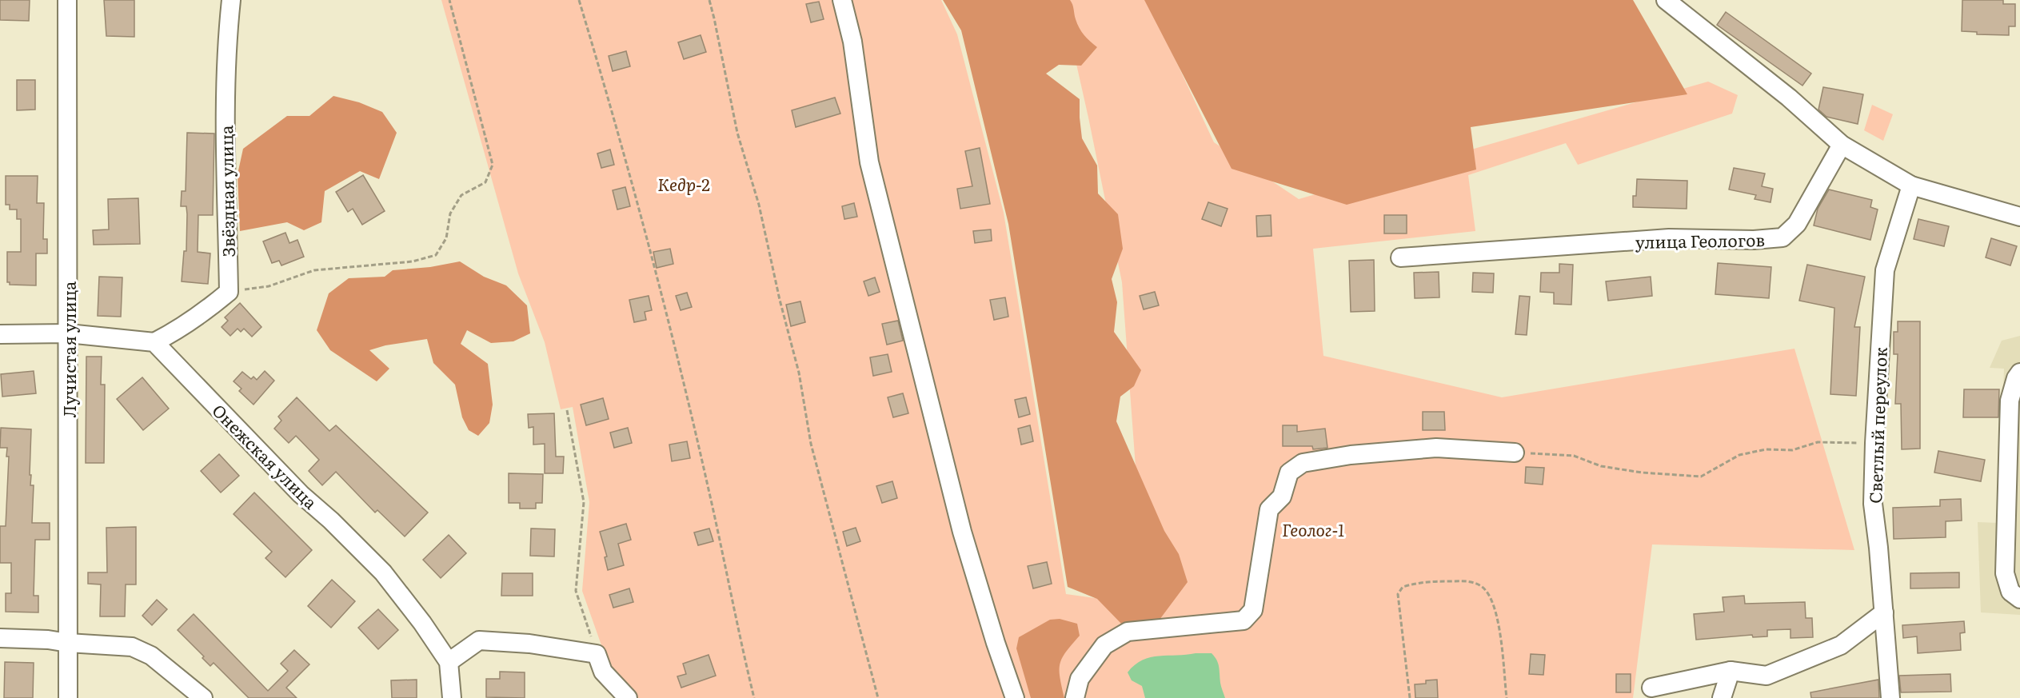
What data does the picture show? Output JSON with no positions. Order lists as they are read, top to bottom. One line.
{"streets":{"street":["Звёздная улица","улица Геологов","Лучистая улица","Светлый переулок","Онежская улица"]},"parks":["Кедр-2","Геолог-1"]}
